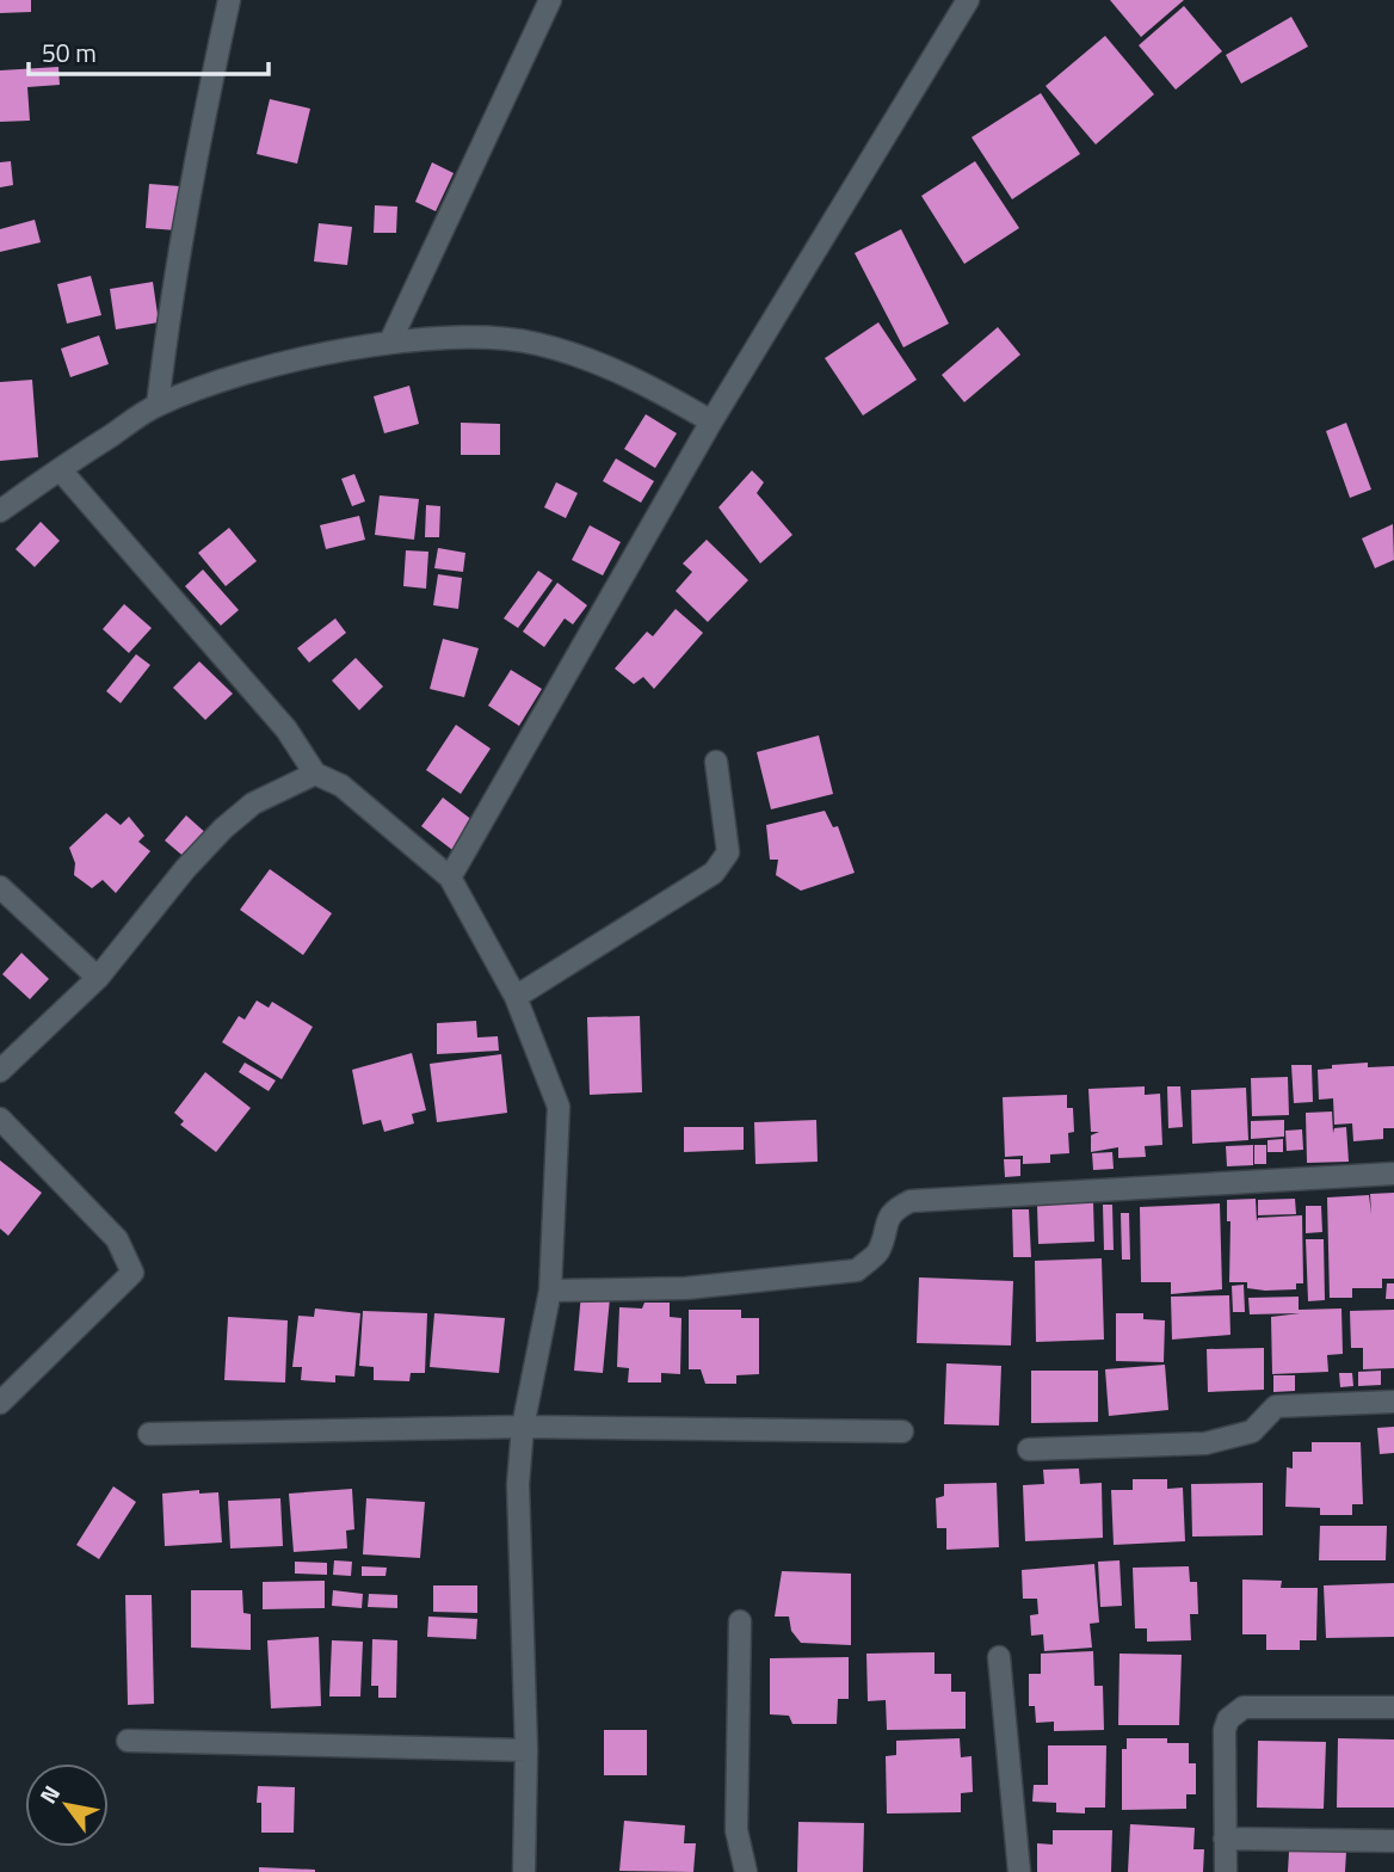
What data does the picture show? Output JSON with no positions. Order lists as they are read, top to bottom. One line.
{"scale_bar":"50 m","north":"top left"}
